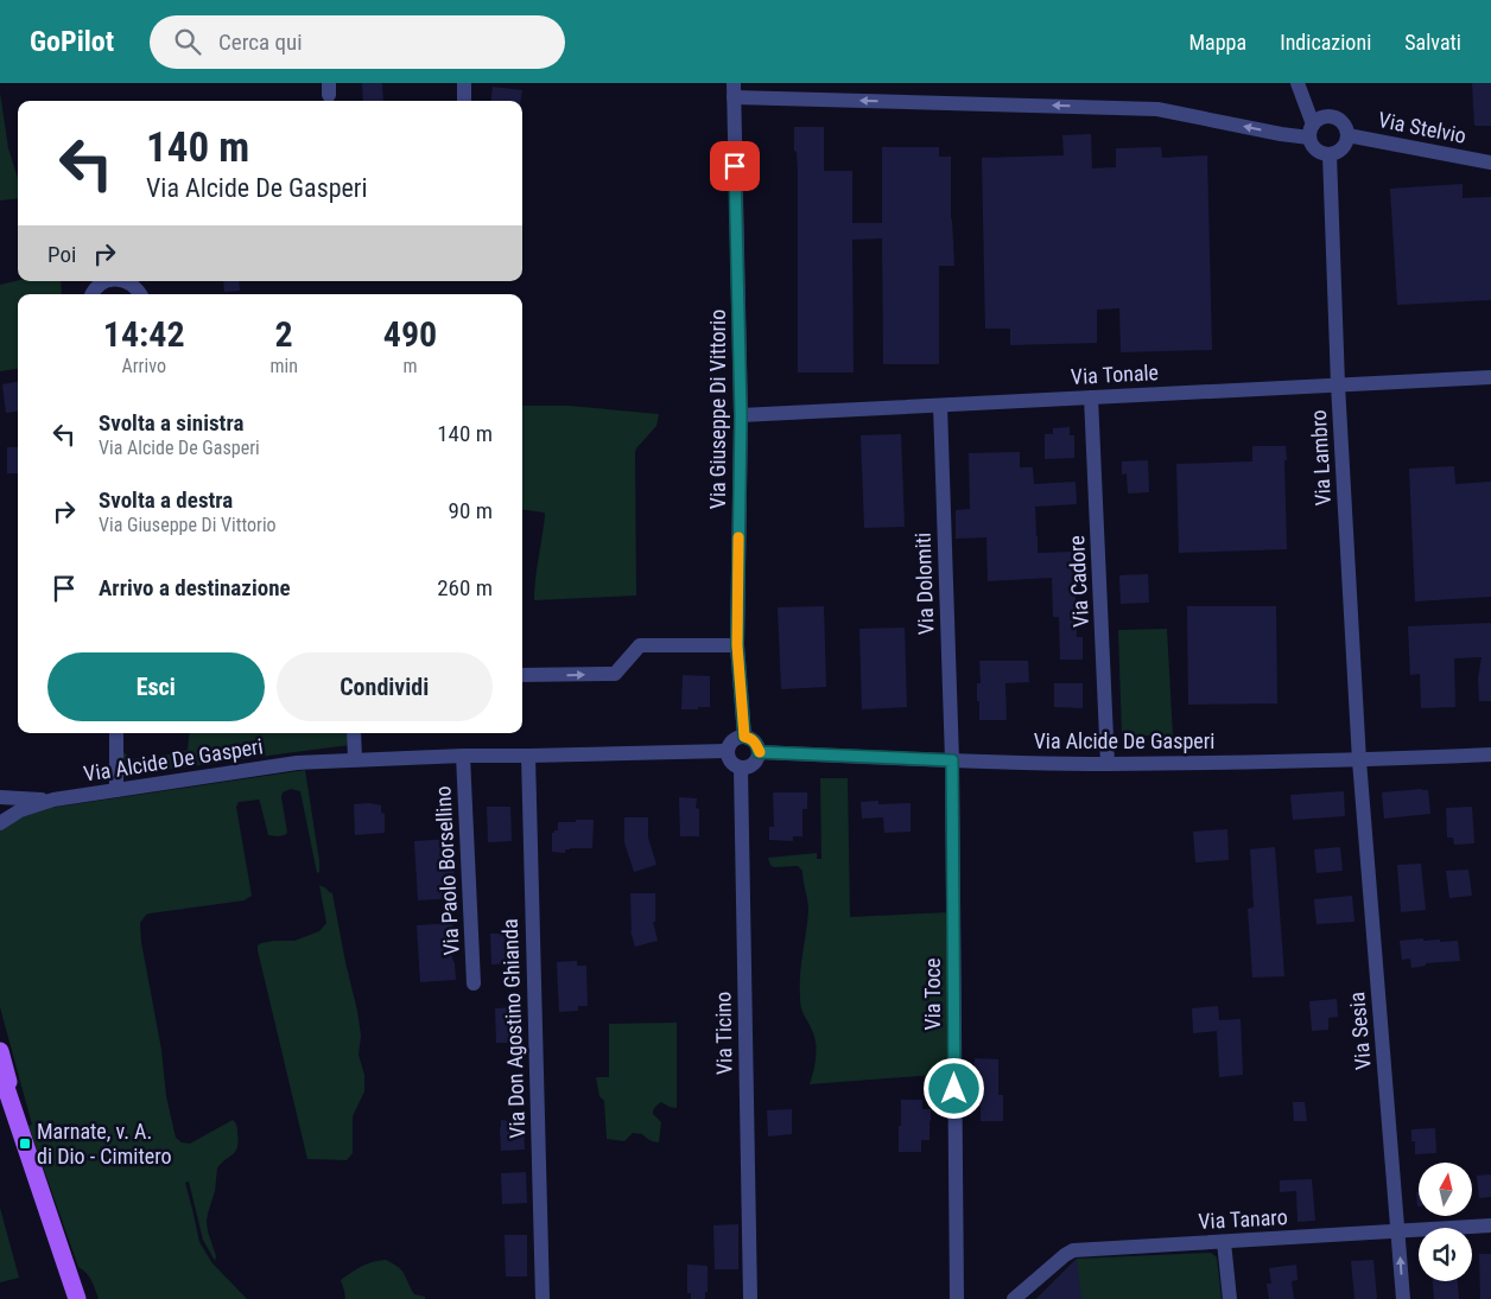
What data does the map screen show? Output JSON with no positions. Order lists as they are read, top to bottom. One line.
{"streets":{"street":["Via Stelvio","Via Tonale","Via Giuseppe Di Vittorio","Via Lambro","Via Cadore","Via Dolomiti","Via Alcide De Gasperi","Via Paolo Borsellino","Via Toce","Via Don Agostino Ghianda","Via Sesia","Via Ticino","Via Tanaro"]},"crossings":[["Via Stelvio","Via Lambro"],["Via Tonale","Via Giuseppe Di Vittorio"],["Via Tonale","Via Lambro"],["Via Tonale","Via Cadore"],["Via Tonale","Via Dolomiti"],["Via Giuseppe Di Vittorio","Via Alcide De Gasperi"],["Via Giuseppe Di Vittorio","Via Ticino"],["Via Lambro","Via Alcide De Gasperi"],["Via Lambro","Via Sesia"],["Via Cadore","Via Alcide De Gasperi"],["Via Dolomiti","Via Alcide De Gasperi"],["Via Dolomiti","Via Toce"],["Via Alcide De Gasperi","Via Paolo Borsellino"],["Via Alcide De Gasperi","Via Toce"],["Via Alcide De Gasperi","Via Don Agostino Ghianda"],["Via Alcide De Gasperi","Via Sesia"],["Via Alcide De Gasperi","Via Ticino"],["Via Sesia","Via Tanaro"]],"places":{"transit":["Marnate, v. A. di Dio - Cimitero"]},"north":"top","page":{"header":"GoPilot","search":"Cerca qui","nav":["Mappa","Indicazioni","Salvati"],"turn":["140 m","Via Alcide De Gasperi"],"then":"Poi","eta":["14:42","Arrivo","2","min","490","m"],"list":[{"name":"Svolta a sinistra","note":"Via Alcide De Gasperi","value":"140 m"},{"name":"Svolta a destra","note":"Via Giuseppe Di Vittorio","value":"90 m"},{"name":"Arrivo a destinazione","value":"260 m"}],"buttons":["Esci","Condividi"]}}
